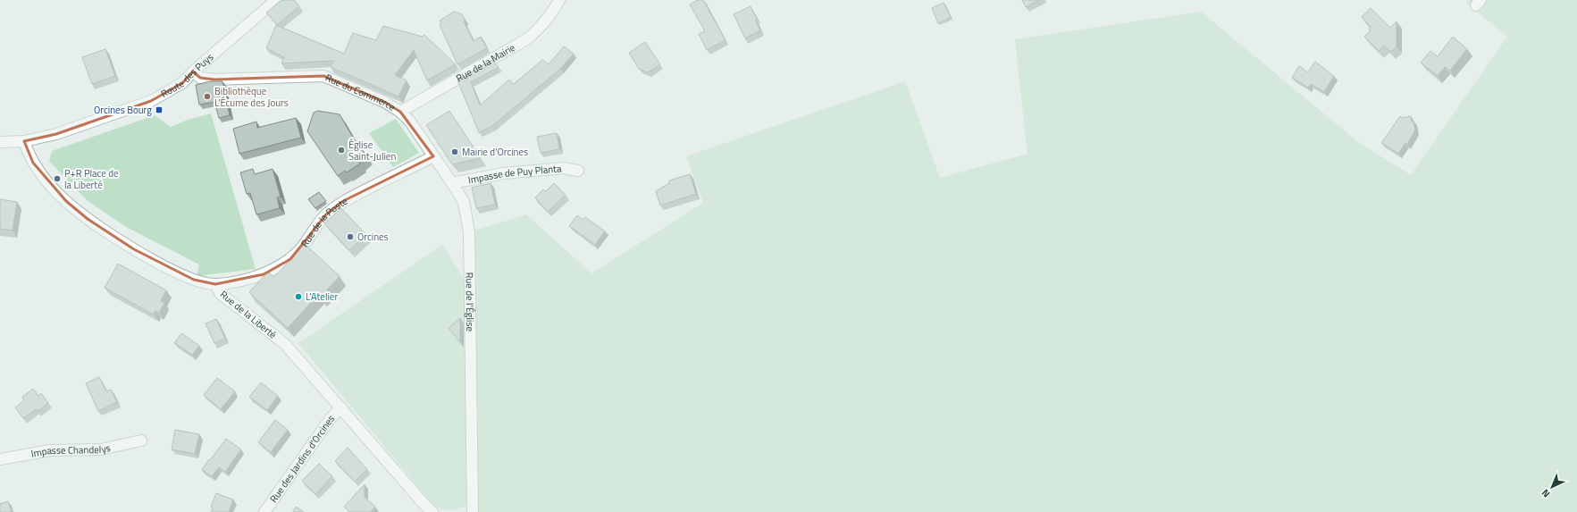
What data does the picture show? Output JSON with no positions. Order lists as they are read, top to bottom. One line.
{"streets":{"street":["Rue de la Mairie","Route des Puys","Rue du Commerce","Impasse de Puy Planta","Rue de la Poste","Rue de l'Église","Rue de la Liberté","Impasse Chandelys","Rue des Jardins d'Orcines"]},"crossings":[["Rue de la Mairie","Rue du Commerce"],["Rue de la Mairie","Rue de l'Église"],["Route des Puys","Rue du Commerce"],["Route des Puys","Rue de la Liberté"],["Rue du Commerce","Rue de l'Église"],["Impasse de Puy Planta","Rue de l'Église"],["Rue de la Poste","Rue de l'Église"],["Rue de la Poste","Rue de la Liberté"],["Rue de la Liberté","Rue des Jardins d'Orcines"]],"places":{"other":["Bibliothèque L'Écume des Jours","Église Saint-Julien","Mairie d'Orcines","P+R Place de la Liberté","Orcines","L'Atelier"],"transit":["Orcines Bourg"]},"north":"bottom left"}
